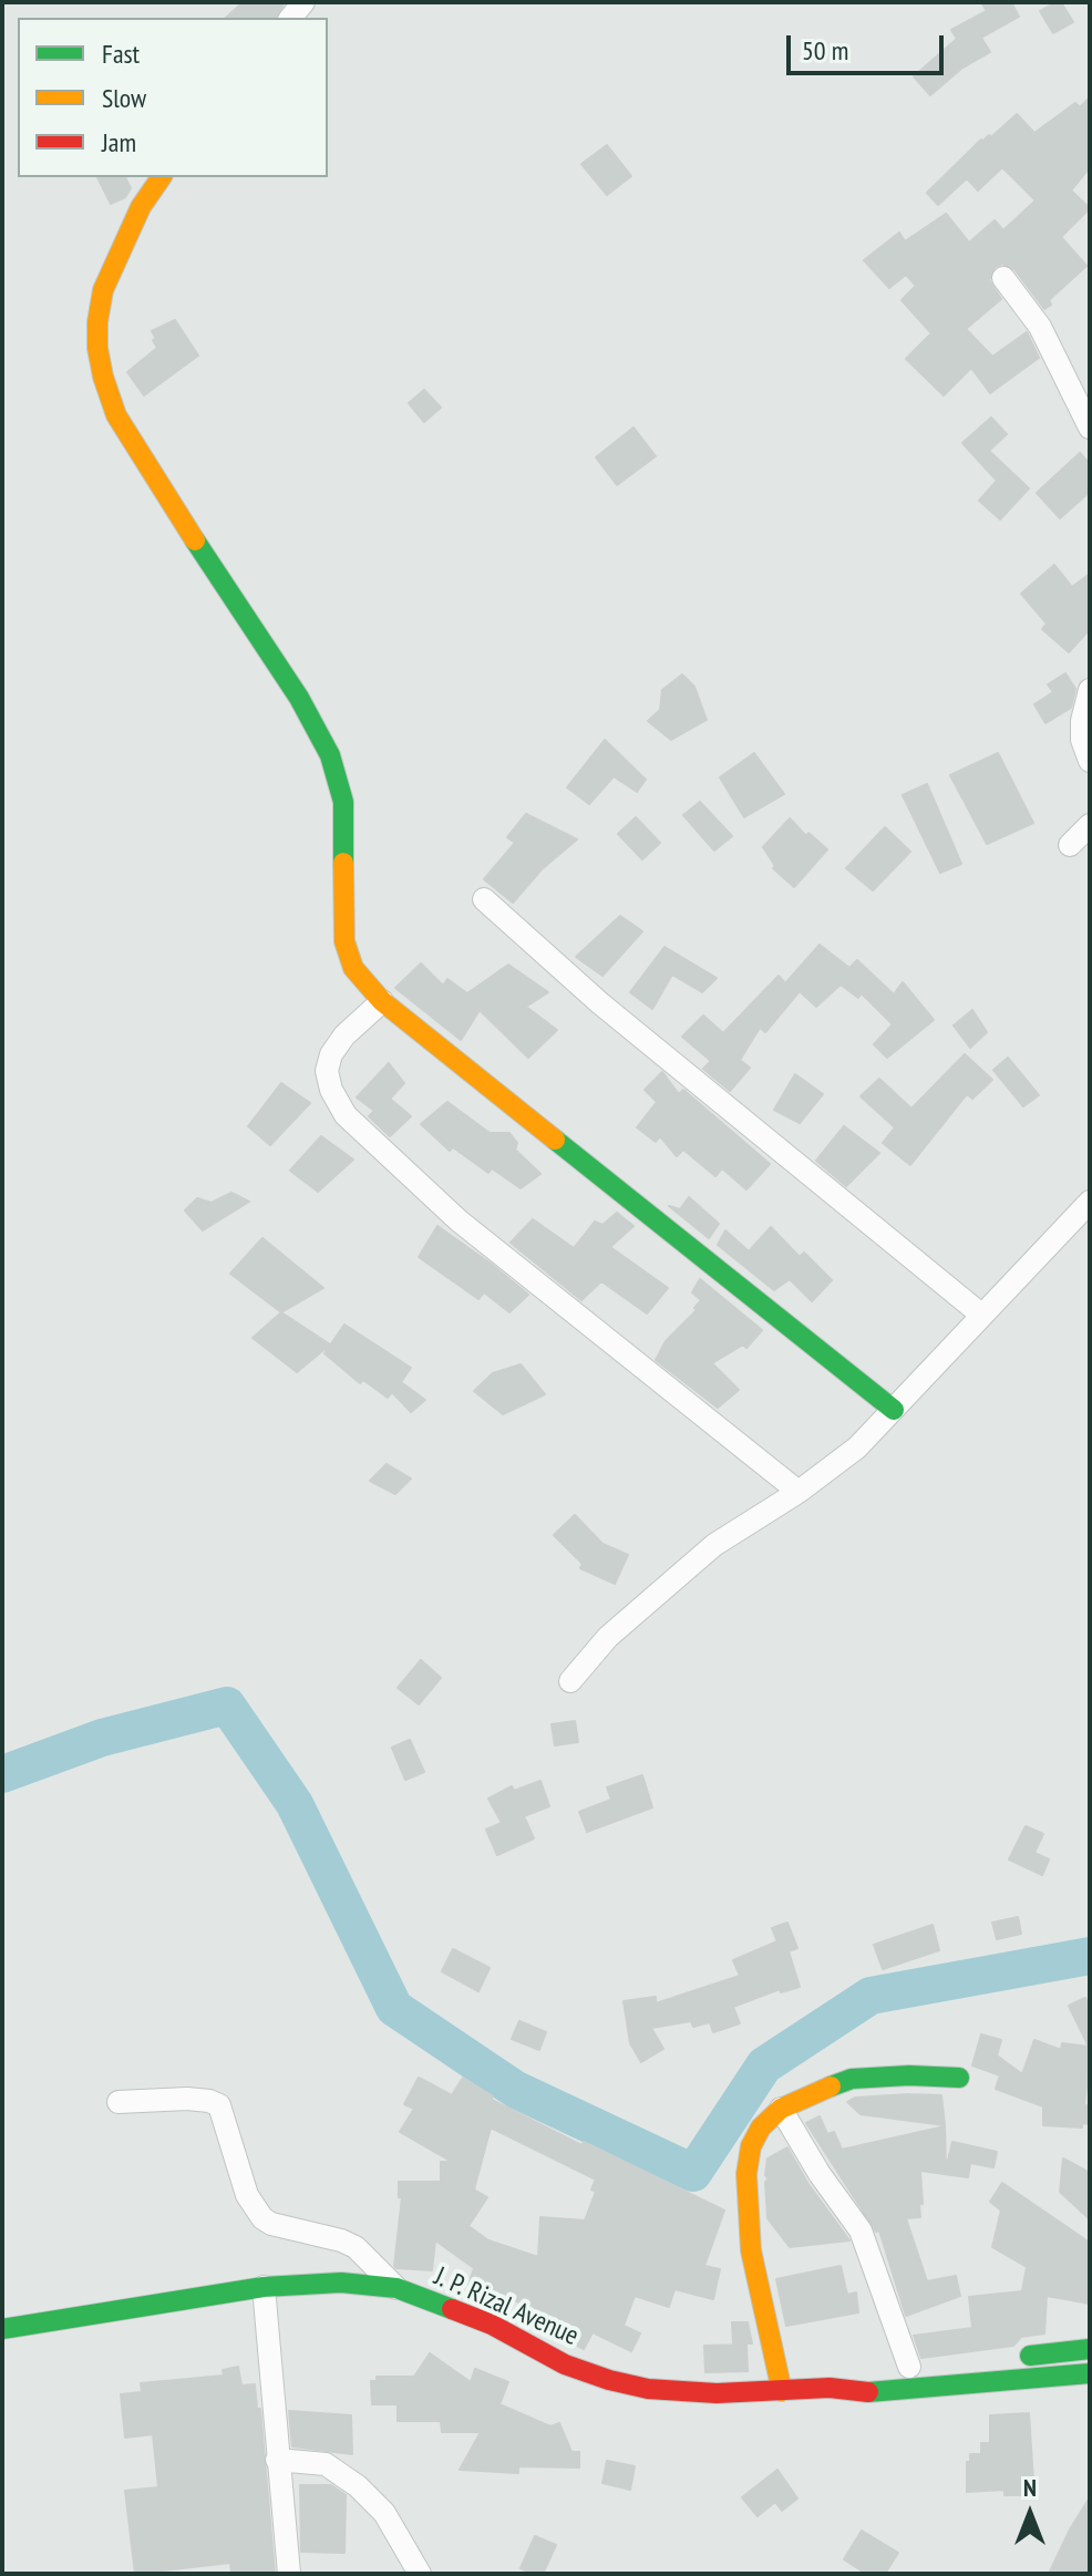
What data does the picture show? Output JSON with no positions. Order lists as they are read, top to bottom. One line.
{"streets":{"street":["J. P. Rizal Avenue"]},"legend":["Fast","Slow","Jam"],"scale_bar":"50 m","north":"top"}
